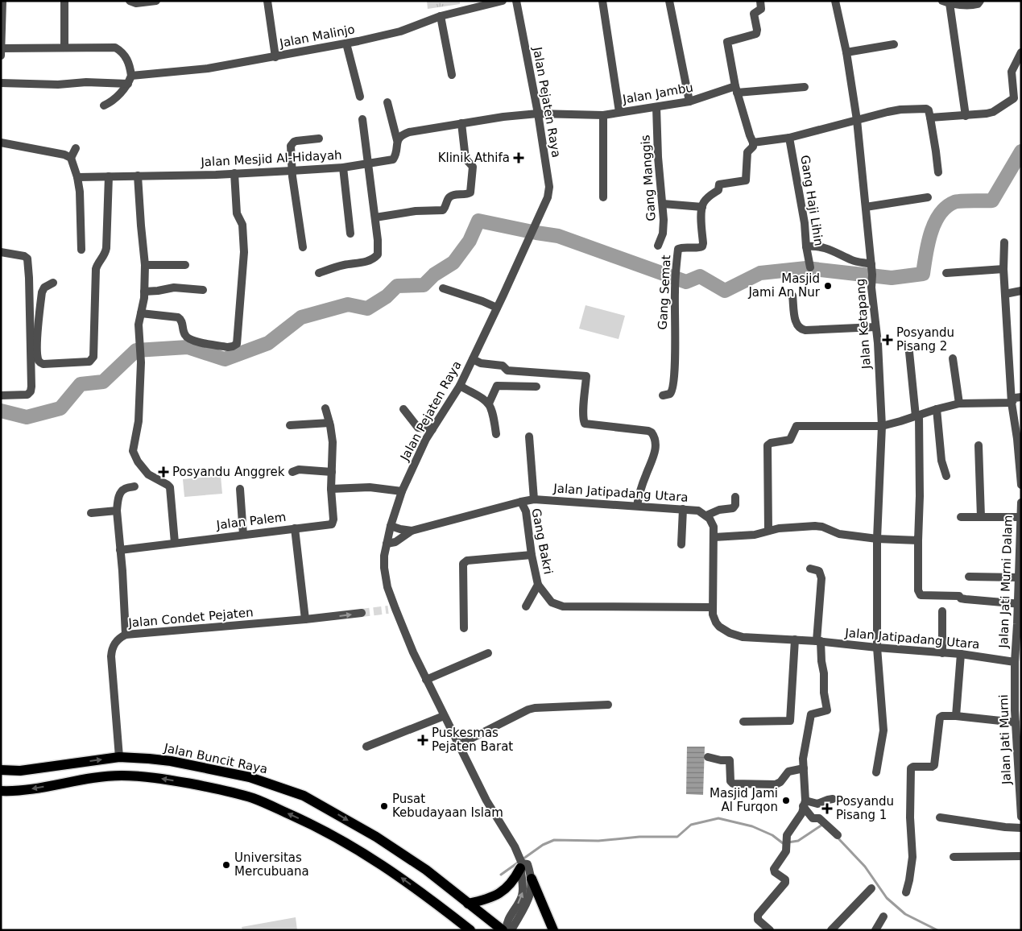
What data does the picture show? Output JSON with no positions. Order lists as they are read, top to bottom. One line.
{"streets":{"main road":["Jalan Buncit Raya"],"street":["Jalan Malinjo","Jalan Jambu","Jalan Pejaten Raya","Jalan Mesjid Al-Hidayah","Gang Manggis","Gang Haji Lihin","Gang Semat","Jalan Ketapang","Jalan Jatipadang Utara","Jalan Palem","Gang Bakri","Jalan Jati Murni Dalam","Jalan Condet Pejaten","Jalan Jati Murni"]},"crossings":[["Jalan Jambu","Jalan Pejaten Raya"],["Jalan Jambu","Gang Manggis"],["Jalan Pejaten Raya","Jalan Jatipadang Utara"],["Jalan Ketapang","Jalan Jatipadang Utara"],["Jalan Jatipadang Utara","Gang Bakri"],["Jalan Jatipadang Utara","Jalan Jati Murni Dalam"],["Jalan Jatipadang Utara","Jalan Jati Murni"],["Jalan Palem","Jalan Condet Pejaten"],["Jalan Jati Murni Dalam","Jalan Jati Murni"],["Jalan Condet Pejaten","Jalan Buncit Raya"]],"places":{"health":["Klinik Athifa","Posyandu Pisang 2","Posyandu Anggrek","Puskesmas Pejaten Barat","Posyandu Pisang 1"],"other":["Masjid Jami An Nur","Masjid Jami Al Furqon","Pusat Kebudayaan Islam","Universitas Mercubuana"]}}
